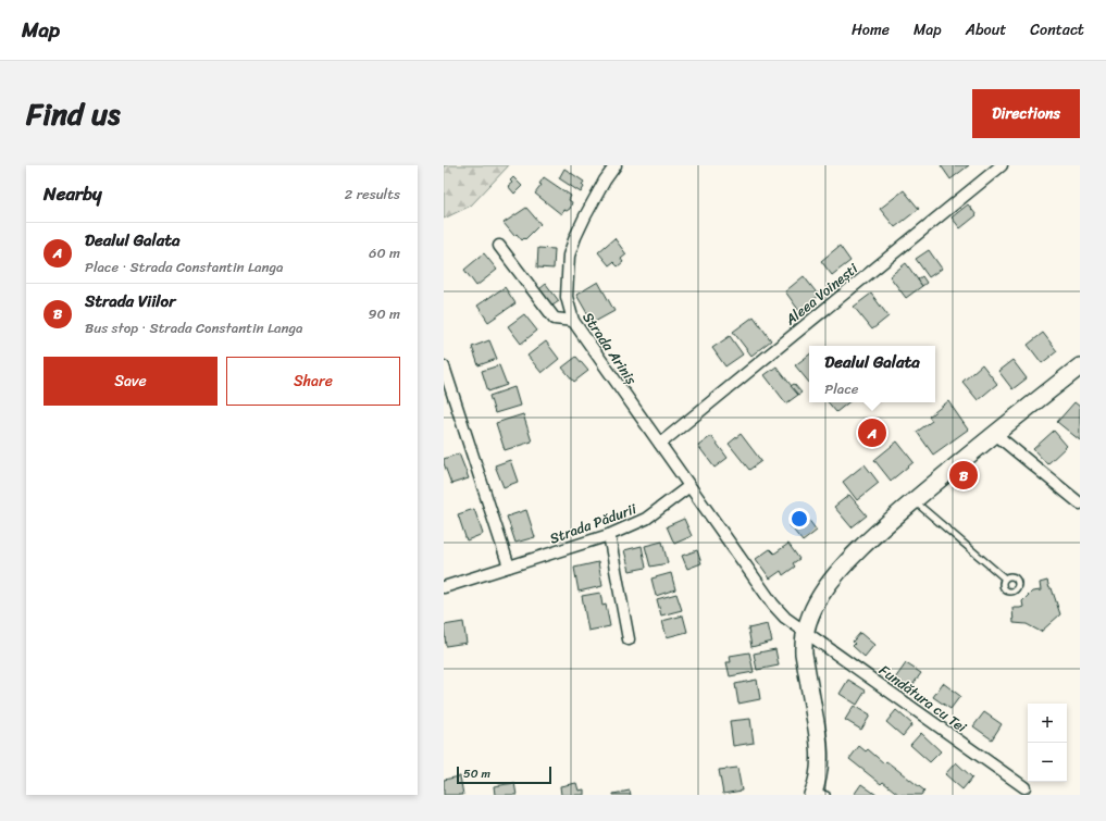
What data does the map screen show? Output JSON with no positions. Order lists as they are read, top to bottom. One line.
{"streets":{"street":["Aleea Voinești","Strada Ariniș","Strada Pădurii","Fundătura cu Tei"]},"crossings":[["Aleea Voinești","Strada Ariniș"],["Strada Ariniș","Strada Pădurii"]],"scale_bar":"50 m","page":{"header":"Map","nav":["Home","Map","About","Contact"],"title":"Find us","buttons":["Directions",["Save","Share"]],"heading":["Nearby","2 results"],"list":[{"mark":"A","name":"Dealul Galata","note":"Place · Strada Constantin Langa","value":"60 m"},{"mark":"B","name":"Strada Viilor","note":"Bus stop · Strada Constantin Langa","value":"90 m"}],"popup":["Dealul Galata","Place"],"pins":["A","B"],"map_buttons":["+","−"],"scale":"50 m"}}
